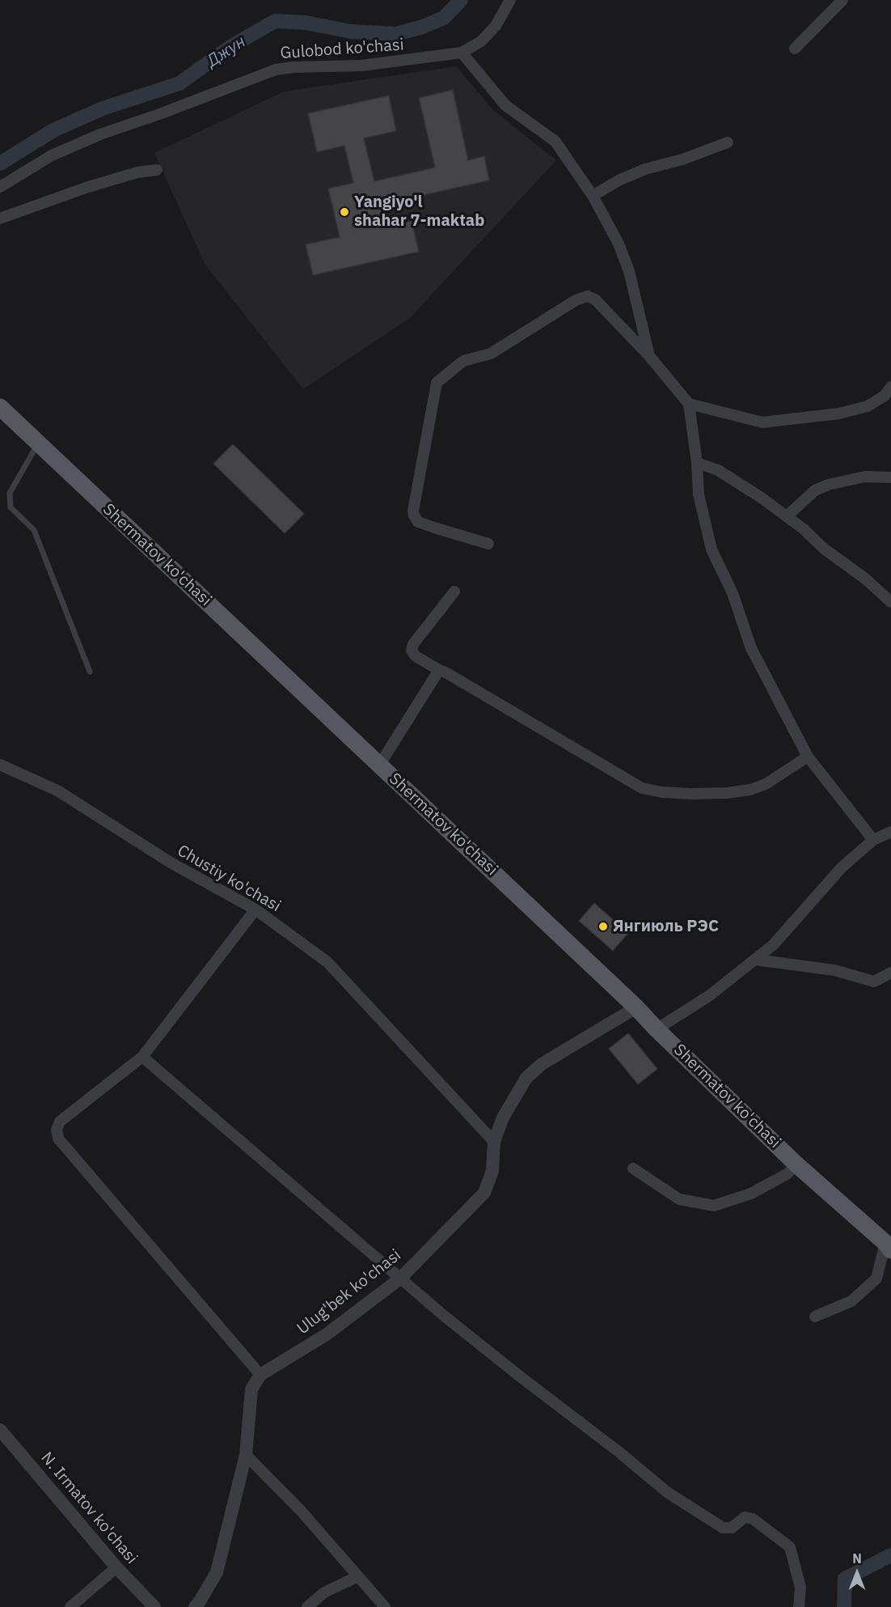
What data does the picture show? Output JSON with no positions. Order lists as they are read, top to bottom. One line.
{"streets":{"main road":["Shermatov ko'chasi"],"street":["Gulobod ko'chasi","Chustiy ko'chasi","Ulug'bek ko'chasi","N. Irmatov ko'chasi"]},"crossings":[["Shermatov ko'chasi","Ulug'bek ko'chasi"],["Chustiy ko'chasi","Ulug'bek ko'chasi"]],"water":["Джун"],"places":["Yangiyo'l shahar 7-maktab","Янгиюль РЭС"],"north":"top"}
